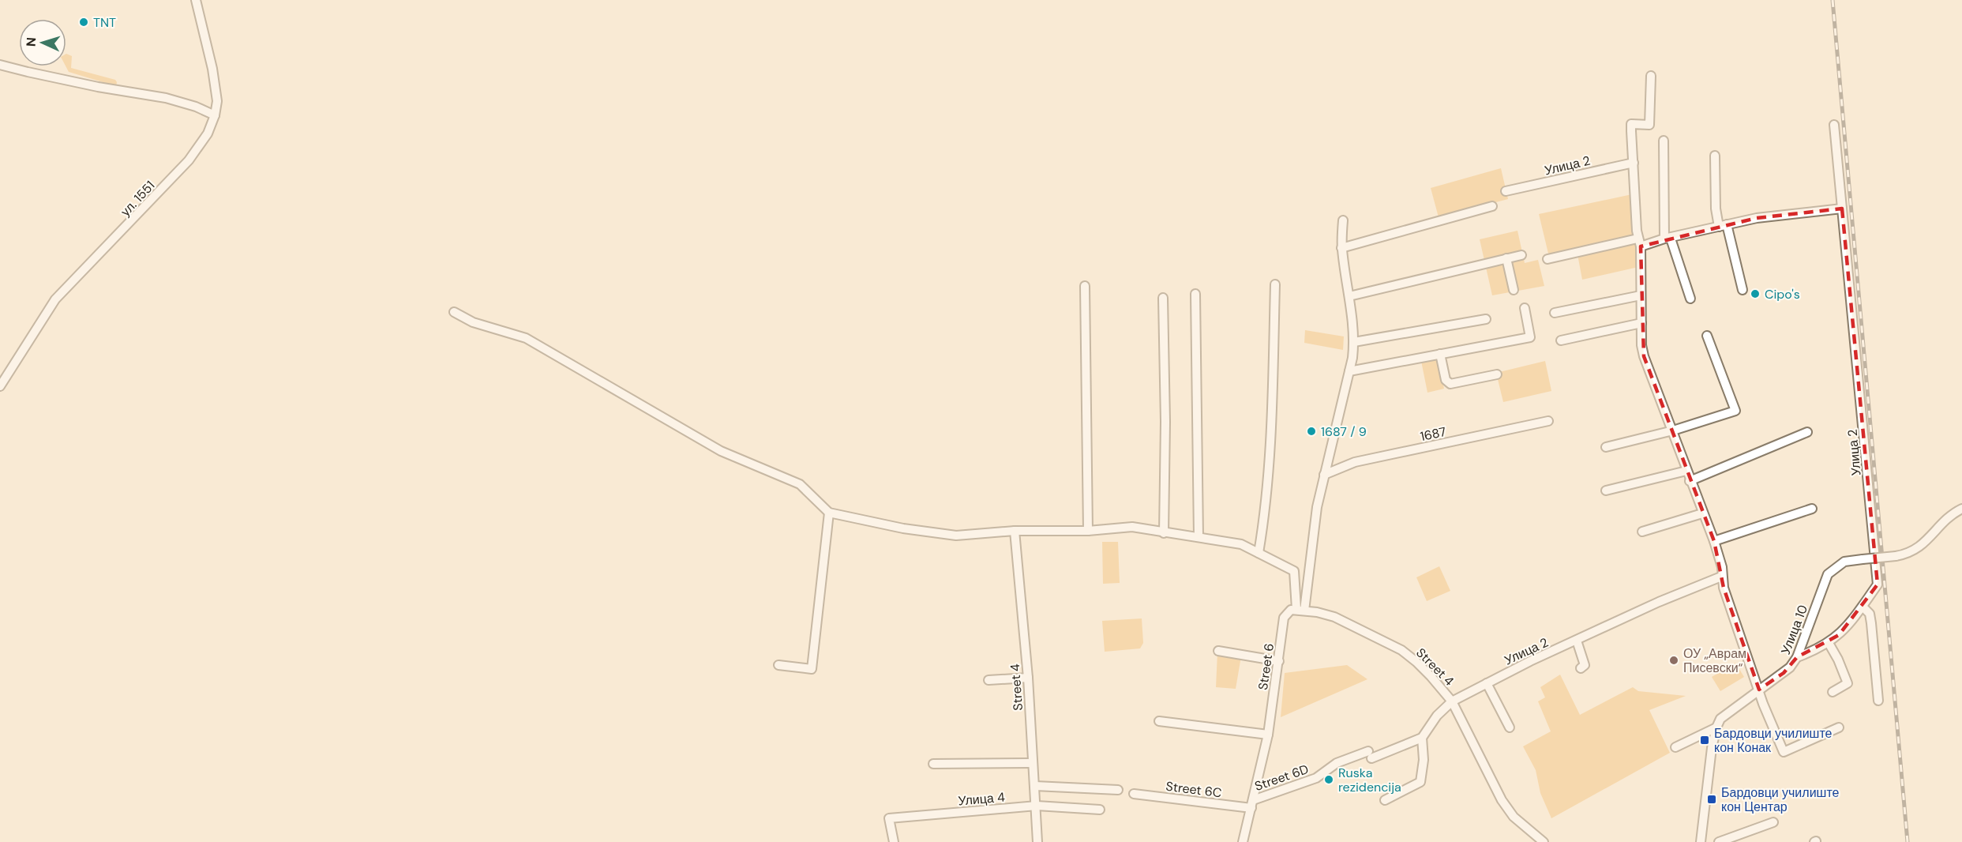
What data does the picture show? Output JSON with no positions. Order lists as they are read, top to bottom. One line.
{"streets":{"street":["Улица 2","ул. 1551","1687","Улица 10","Street 6","Street 4","Street 6D","Street 6C","Улица 4"]},"crossings":[["Улица 2","Улица 10"],["Улица 2","Street 4"],["Street 6","Street 4"],["Street 6","Street 6D"],["Street 6","Street 6C"],["Street 4","Street 6D"],["Street 4","Улица 4"],["Street 6D","Street 6C"]],"places":{"other":["TNT","Cipo's","1687 / 9","ОУ „Аврам Писевски“","Ruska rezidencija"],"transit":["Бардовци училиште кон Конак","Бардовци училиште кон Центар"]},"north":"left"}
